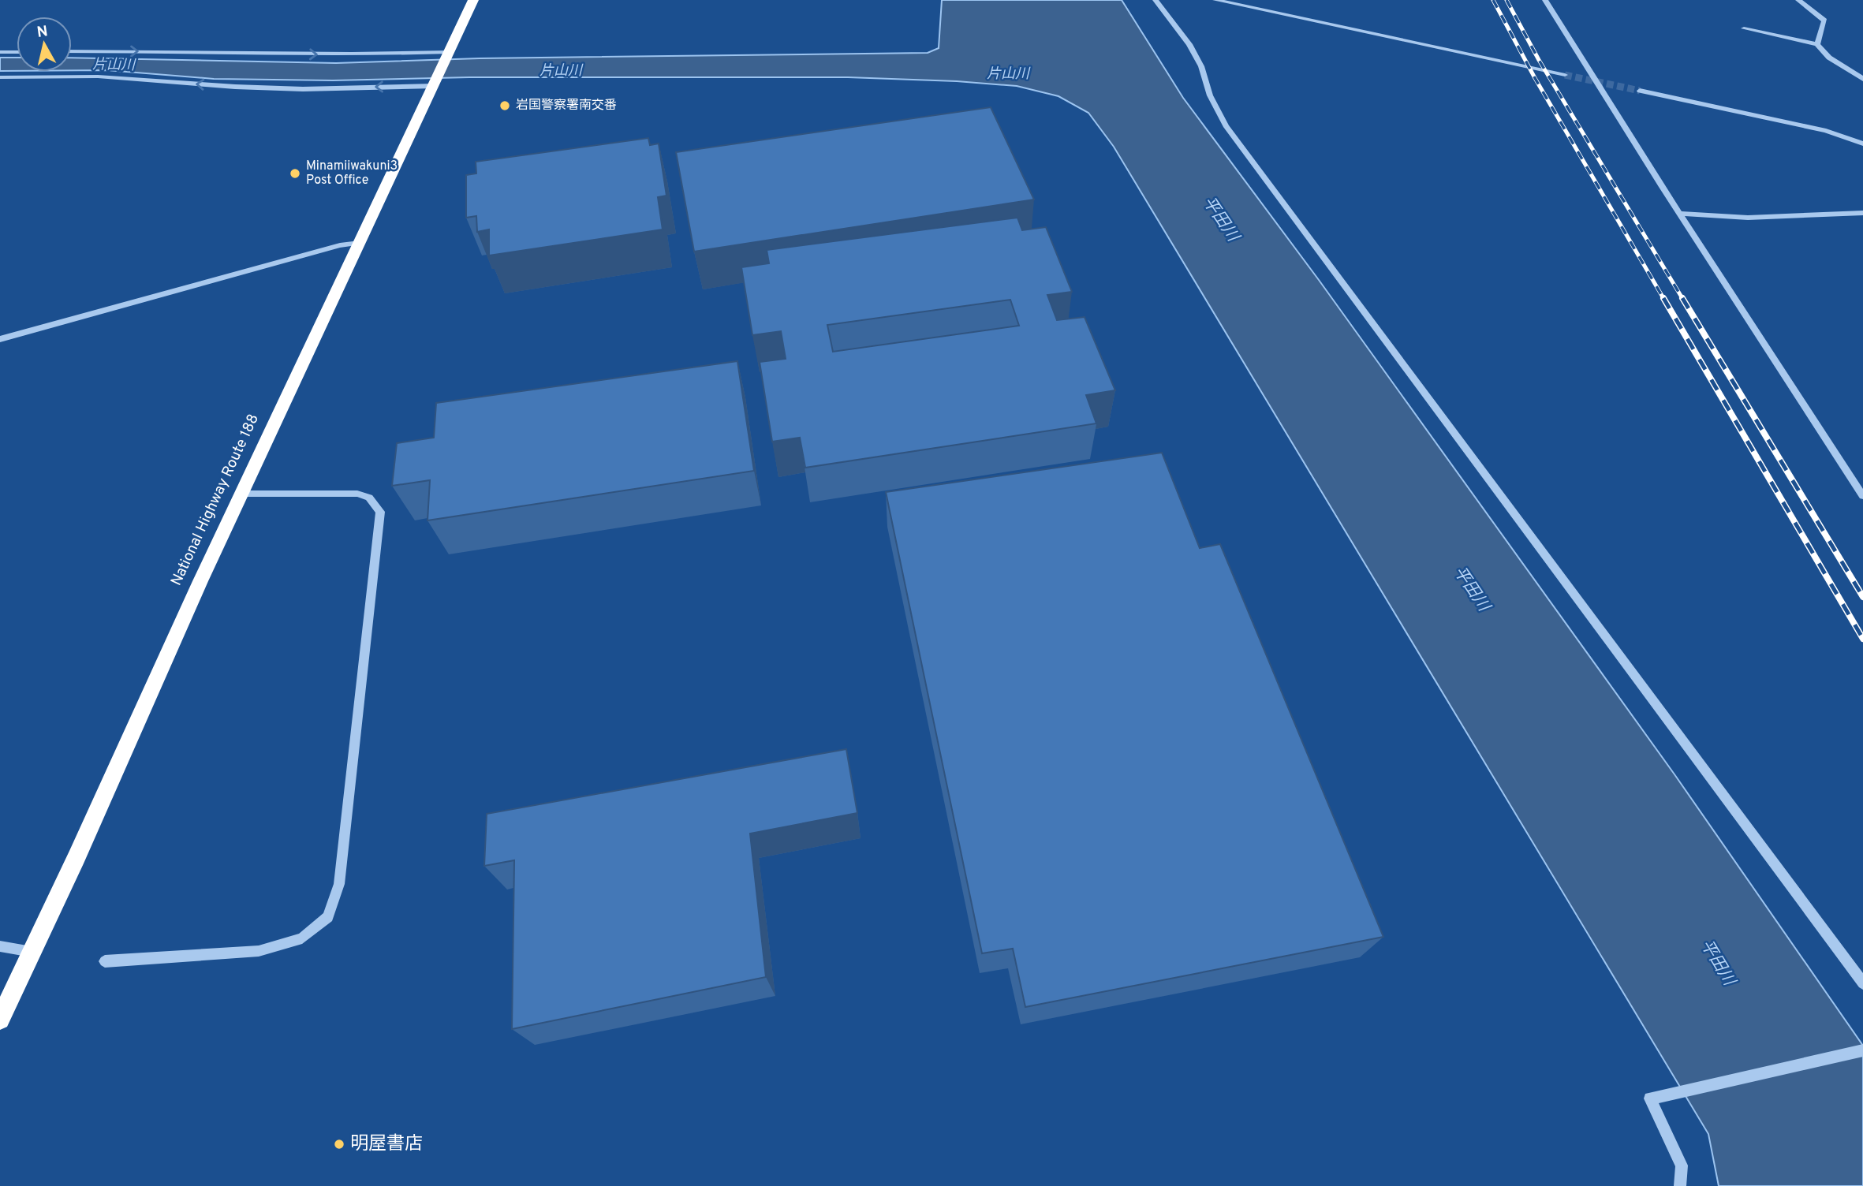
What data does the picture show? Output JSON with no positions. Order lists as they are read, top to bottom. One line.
{"streets":{"highway":["National Highway Route 188"]},"water":["片山川","平田川"],"places":["岩国警察署南交番","Minamiiwakuni3 Post Office","明屋書店"],"north":"top"}
